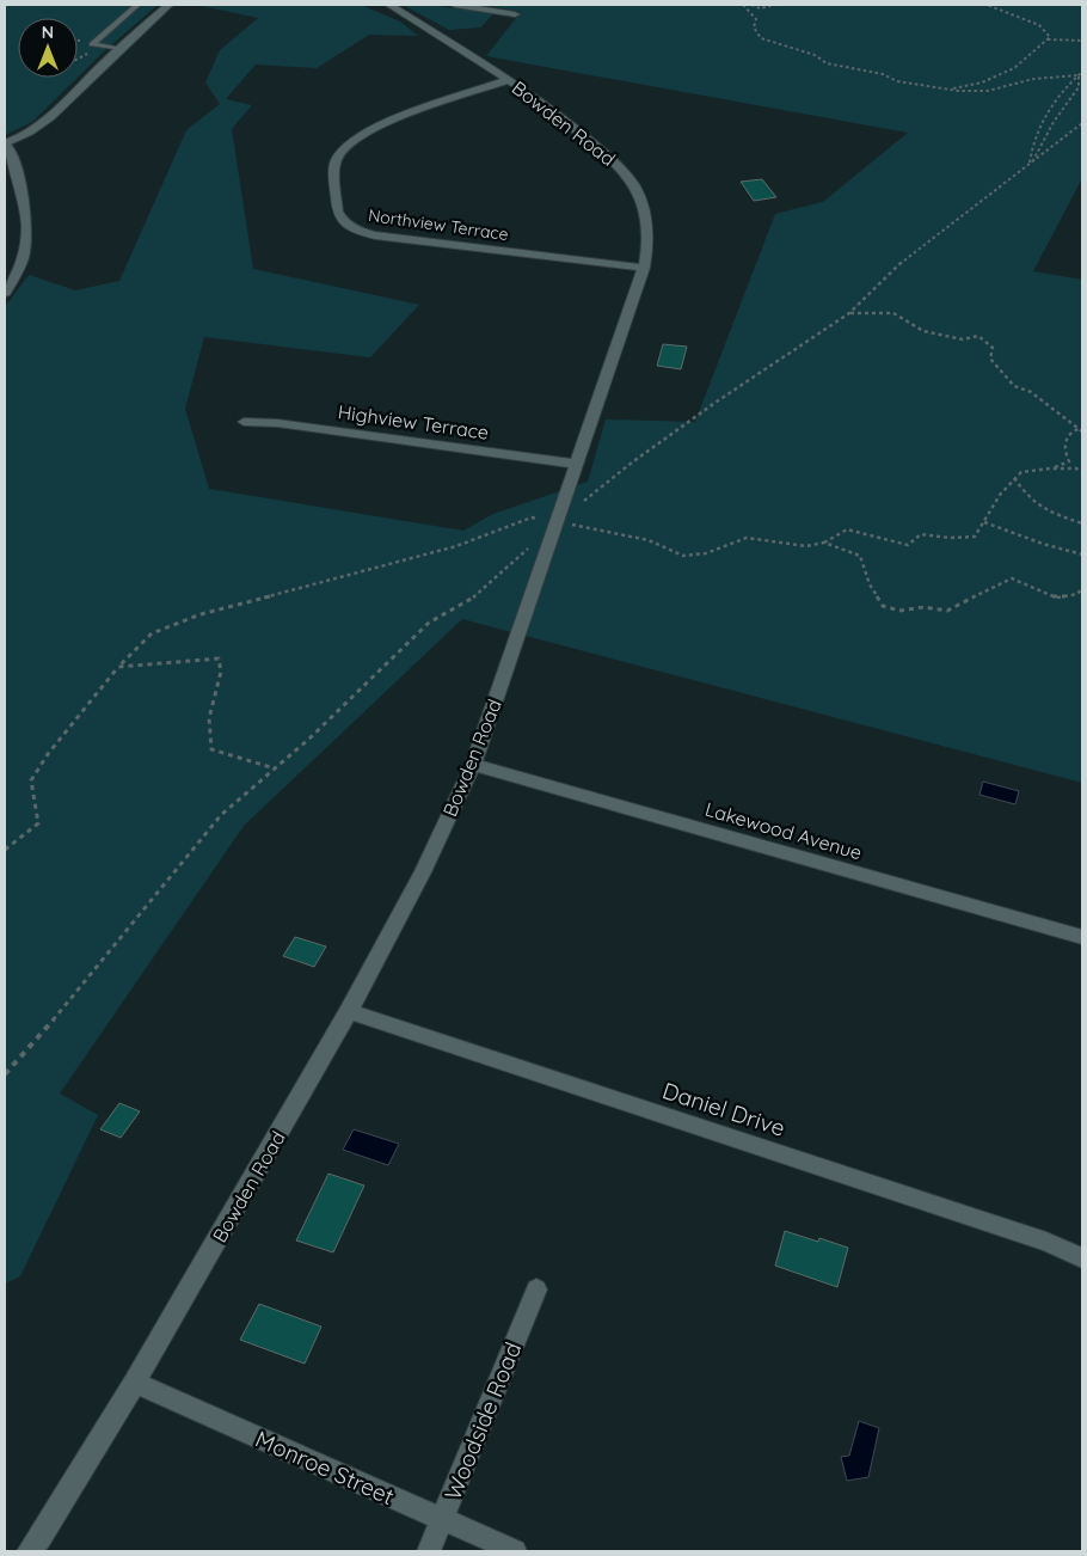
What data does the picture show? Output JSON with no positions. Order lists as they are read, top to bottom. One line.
{"streets":{"street":["Bowden Road","Northview Terrace","Highview Terrace","Lakewood Avenue","Daniel Drive","Woodside Road","Monroe Street"]},"crossings":[["Bowden Road","Northview Terrace"],["Bowden Road","Highview Terrace"],["Bowden Road","Lakewood Avenue"],["Bowden Road","Daniel Drive"],["Bowden Road","Monroe Street"],["Woodside Road","Monroe Street"]],"north":"top"}
